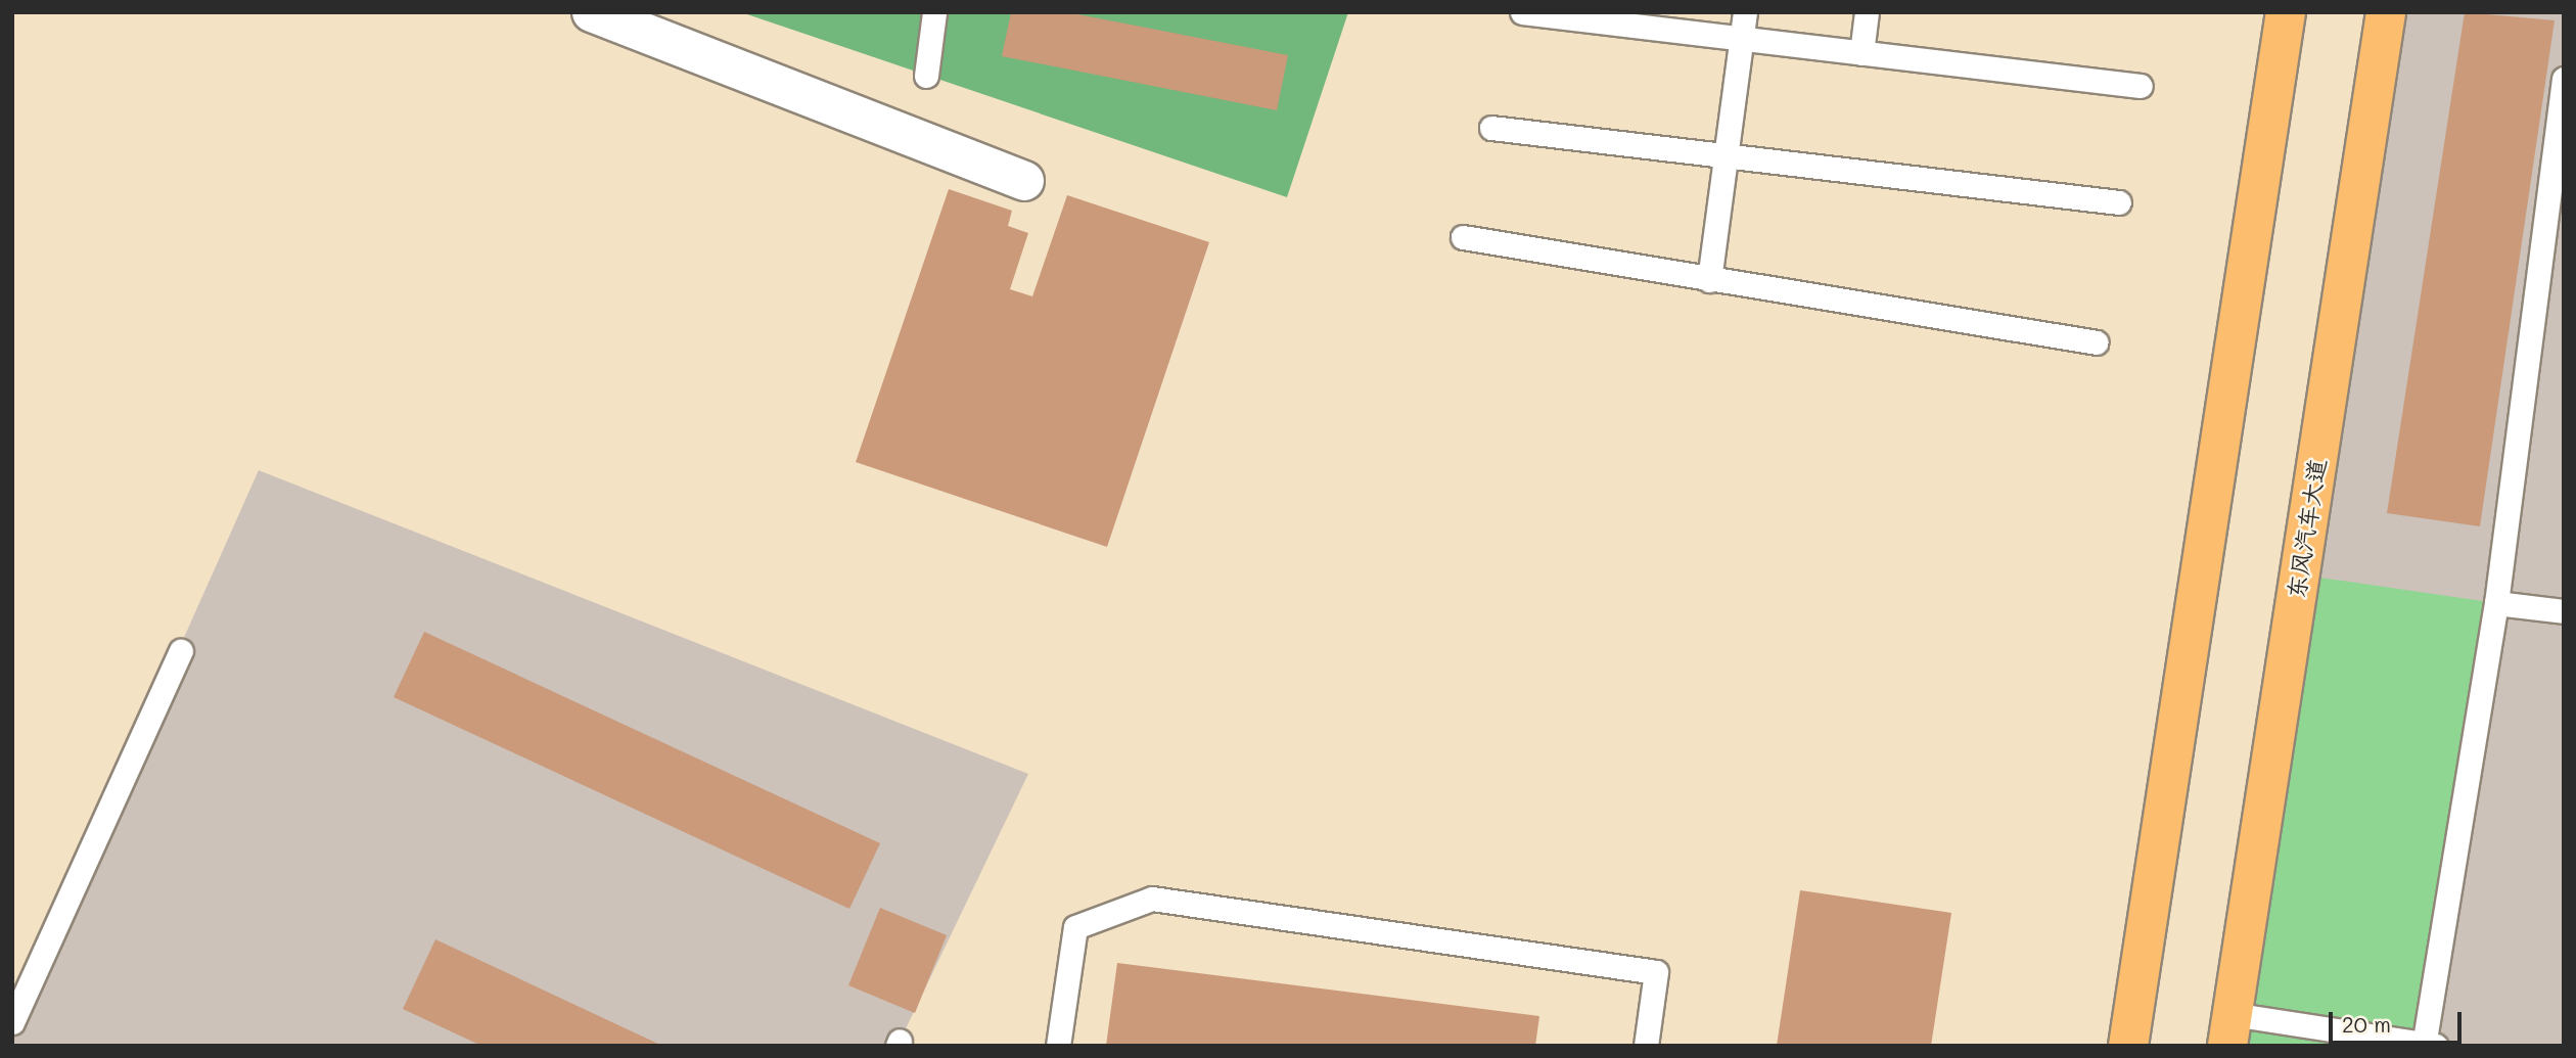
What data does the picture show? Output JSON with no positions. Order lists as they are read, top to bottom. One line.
{"streets":{"main road":["东风汽车大道"]},"scale_bar":"20 m"}
